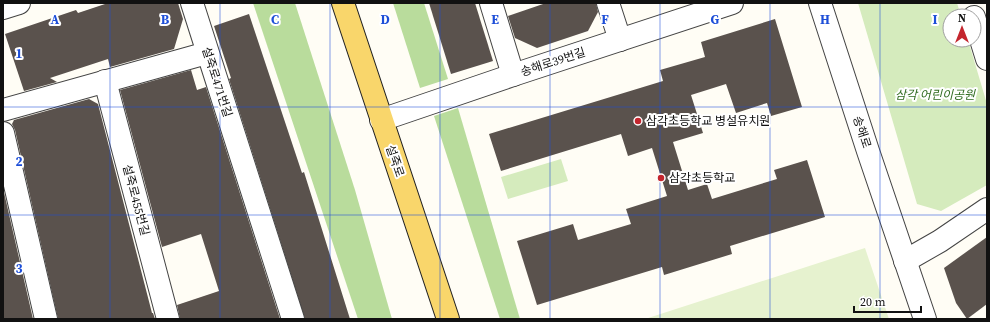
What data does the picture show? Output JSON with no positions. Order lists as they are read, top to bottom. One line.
{"streets":{"main road":["설죽로"],"street":["송해로39번길","설죽로471번길","송해로","설죽로455번길"]},"parks":["삼각 어린이공원"],"places":["삼각초등학교 병설유치원","삼각초등학교"],"scale_bar":"20 m","north":"top","grid":{"columns":["A","B","C","D","E","F","G","H","I"],"rows":["1","2","3"]}}
